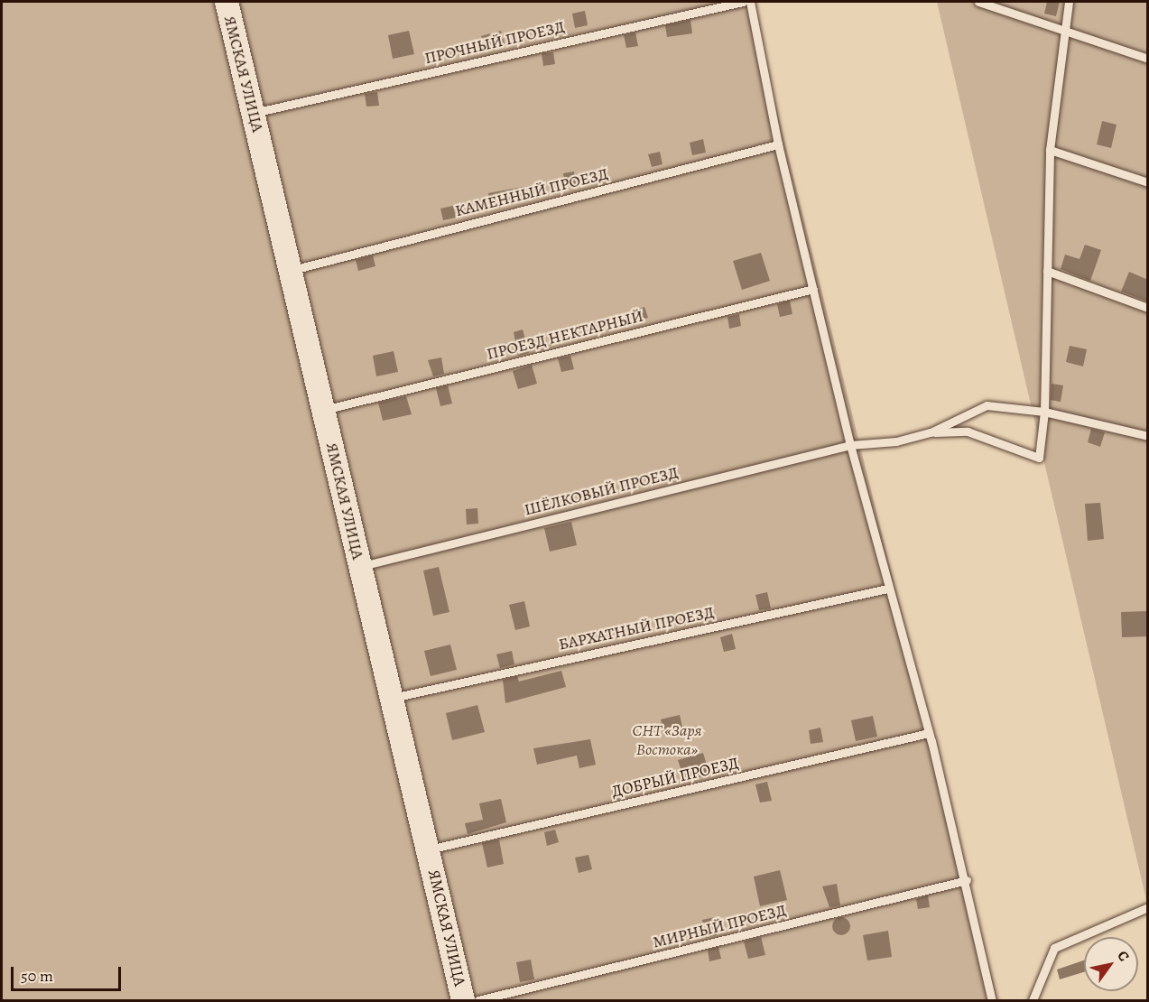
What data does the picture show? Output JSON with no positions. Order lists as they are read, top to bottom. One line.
{"streets":{"street":["ЯМСКАЯ УЛИЦА"],"lane":["ПРОЧНЫЙ ПРОЕЗД","КАМЕННЫЙ ПРОЕЗД","ПРОЕЗД НЕКТАРНЫЙ","ШЁЛКОВЫЙ ПРОЕЗД","БАРХАТНЫЙ ПРОЕЗД","ДОБРЫЙ ПРОЕЗД","МИРНЫЙ ПРОЕЗД"]},"crossings":[["ПРОЧНЫЙ ПРОЕЗД","ЯМСКАЯ УЛИЦА"],["ЯМСКАЯ УЛИЦА","КАМЕННЫЙ ПРОЕЗД"],["ЯМСКАЯ УЛИЦА","ПРОЕЗД НЕКТАРНЫЙ"],["ЯМСКАЯ УЛИЦА","ШЁЛКОВЫЙ ПРОЕЗД"],["ЯМСКАЯ УЛИЦА","БАРХАТНЫЙ ПРОЕЗД"],["ЯМСКАЯ УЛИЦА","ДОБРЫЙ ПРОЕЗД"]],"parks":["СНТ «Заря Востока»"],"scale_bar":"50 m","north":"top right"}
